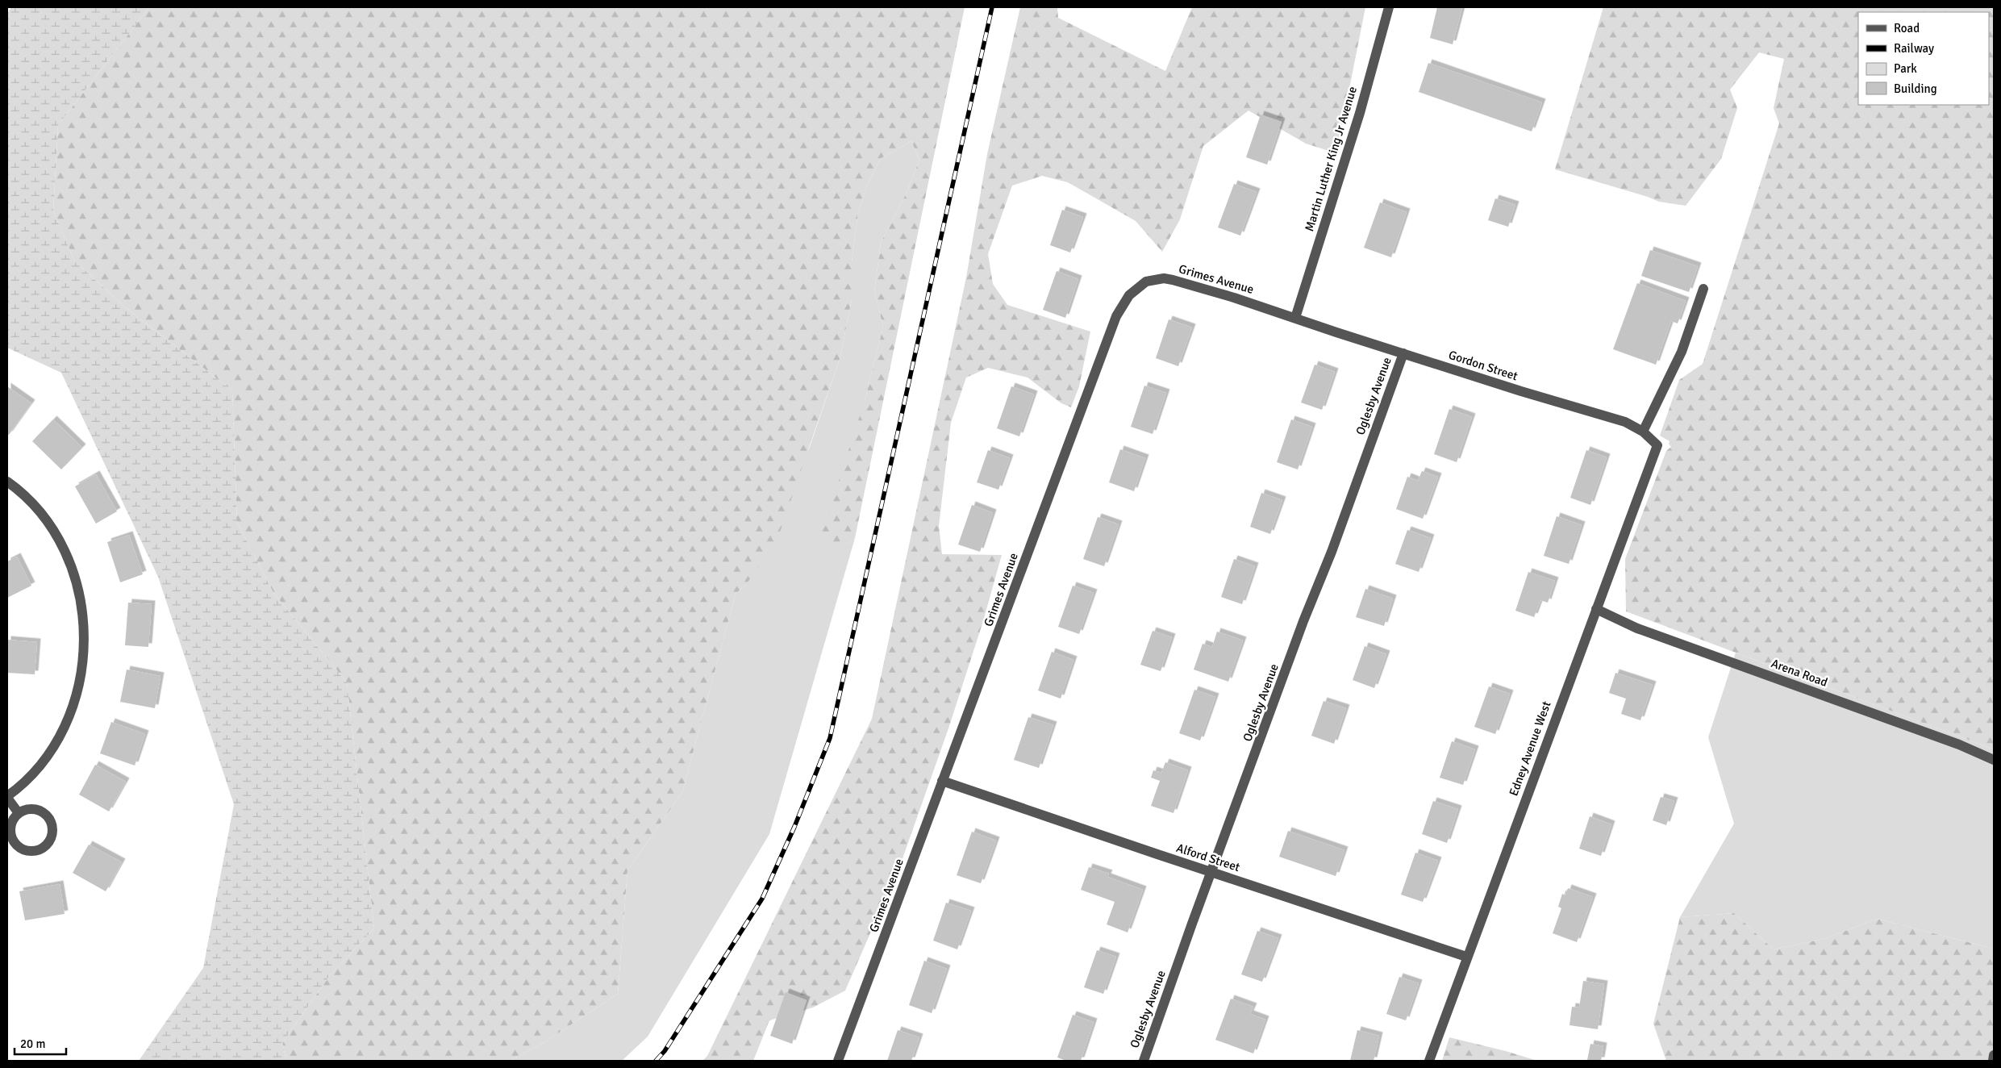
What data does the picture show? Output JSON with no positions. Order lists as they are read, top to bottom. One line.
{"streets":{"street":["Martin Luther King Jr Avenue","Grimes Avenue","Gordon Street","Oglesby Avenue","Arena Road","Edney Avenue West","Alford Street"]},"crossings":[["Martin Luther King Jr Avenue","Grimes Avenue"],["Martin Luther King Jr Avenue","Gordon Street"],["Grimes Avenue","Gordon Street"],["Grimes Avenue","Alford Street"],["Gordon Street","Oglesby Avenue"],["Gordon Street","Edney Avenue West"],["Oglesby Avenue","Alford Street"],["Arena Road","Edney Avenue West"],["Edney Avenue West","Alford Street"]],"legend":["Road","Railway","Park","Building"],"scale_bar":"20 m"}
